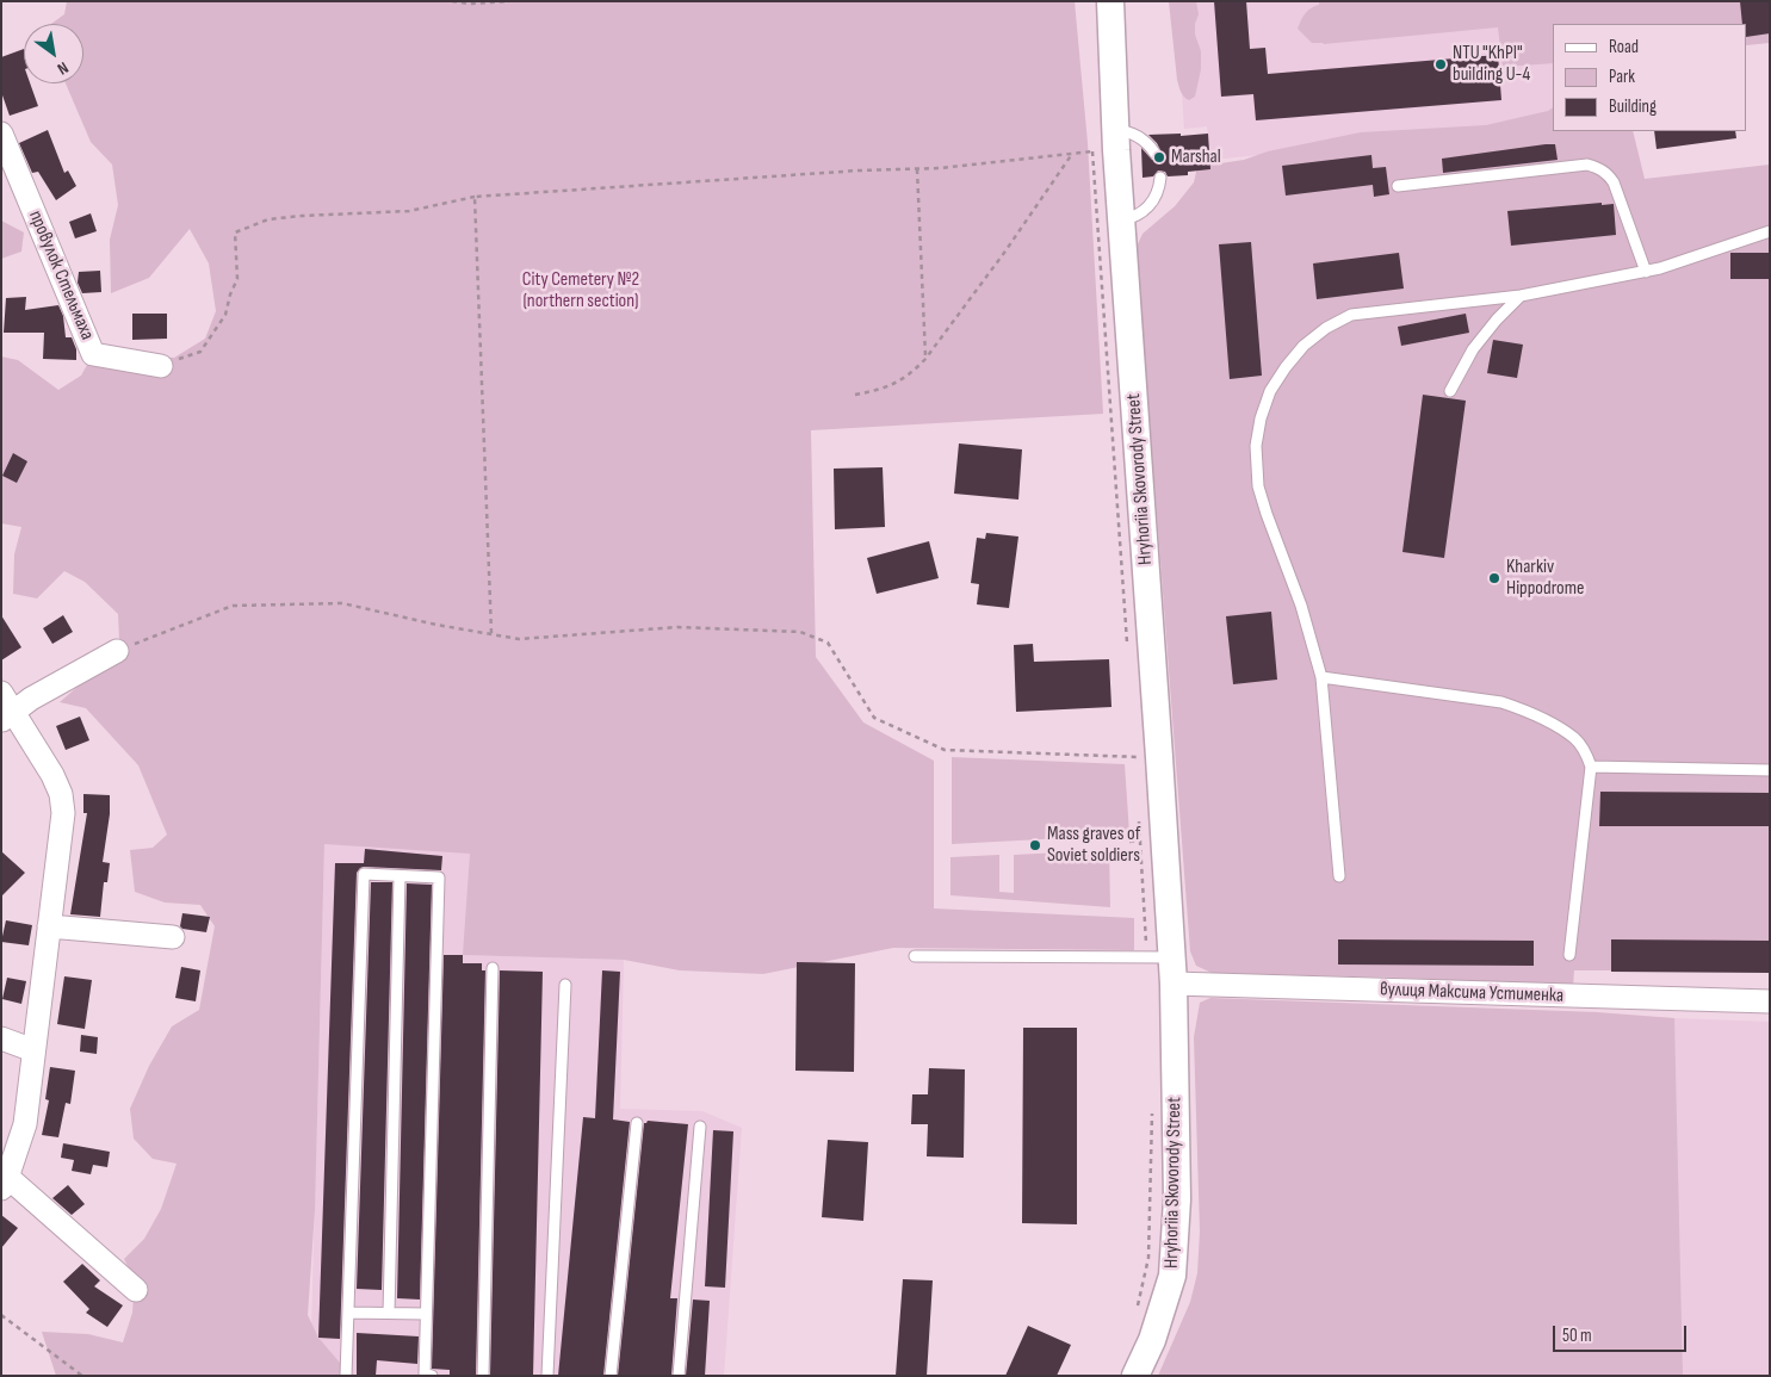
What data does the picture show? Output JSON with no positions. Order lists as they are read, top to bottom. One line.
{"streets":{"street":["провулок Стельмаха","Hryhoriia Skovorody Street","вулиця Максима Устименка"]},"crossings":[["Hryhoriia Skovorody Street","вулиця Максима Устименка"]],"parks":["City Cemetery №2 (northern section)"],"places":["NTU \"KhPI\" building U-4","Marshal","Kharkiv Hippodrome","Mass graves of Soviet soldiers"],"legend":["Road","Park","Building"],"scale_bar":"50 m","north":"bottom right"}
